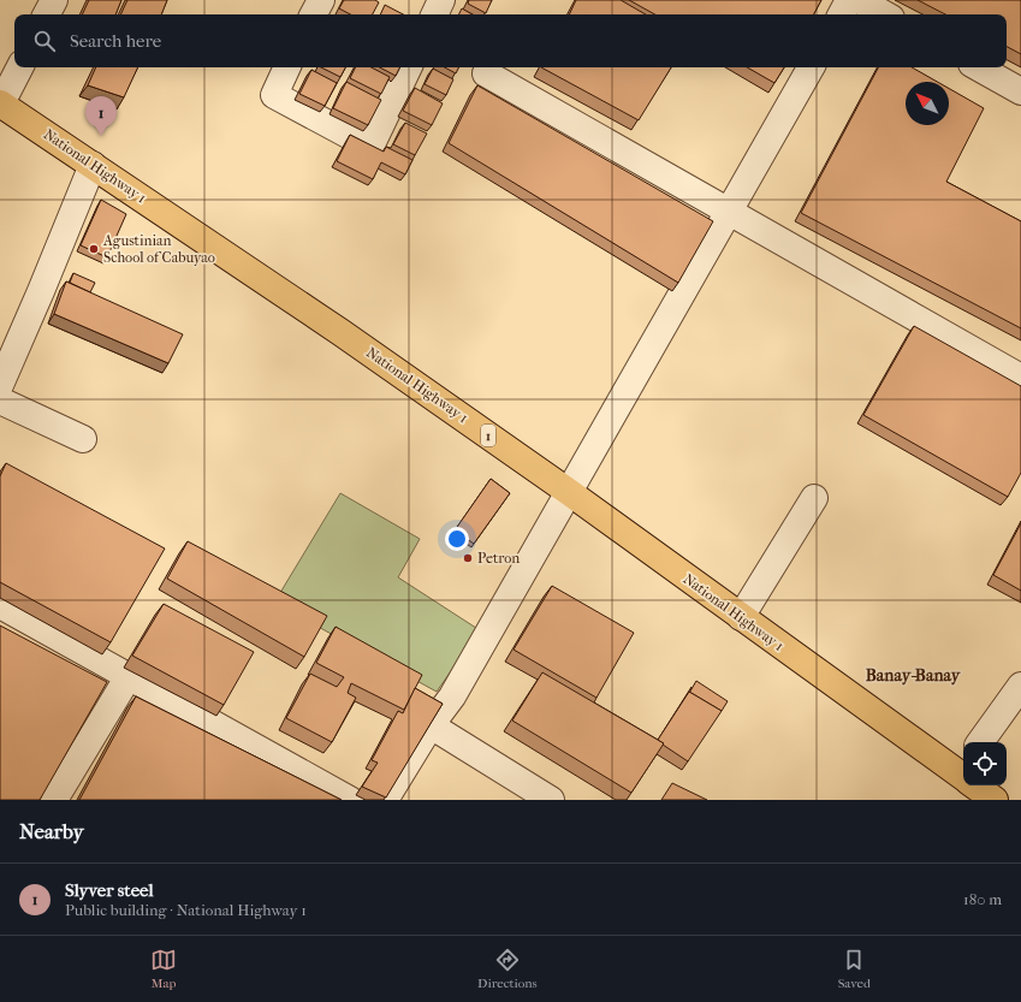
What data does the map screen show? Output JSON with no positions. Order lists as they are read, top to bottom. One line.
{"streets":{"highway":["National Highway 1","1"]},"districts":["Banay-Banay"],"places":["Agustinian School of Cabuyao","Petron"],"north":"top left","page":{"search":"Search here","pins":"1","heading":"Nearby","list":[{"mark":"1","name":"Slyver steel","note":"Public building · National Highway 1","value":"180 m"}],"nav":["Map","Directions","Saved"]}}
